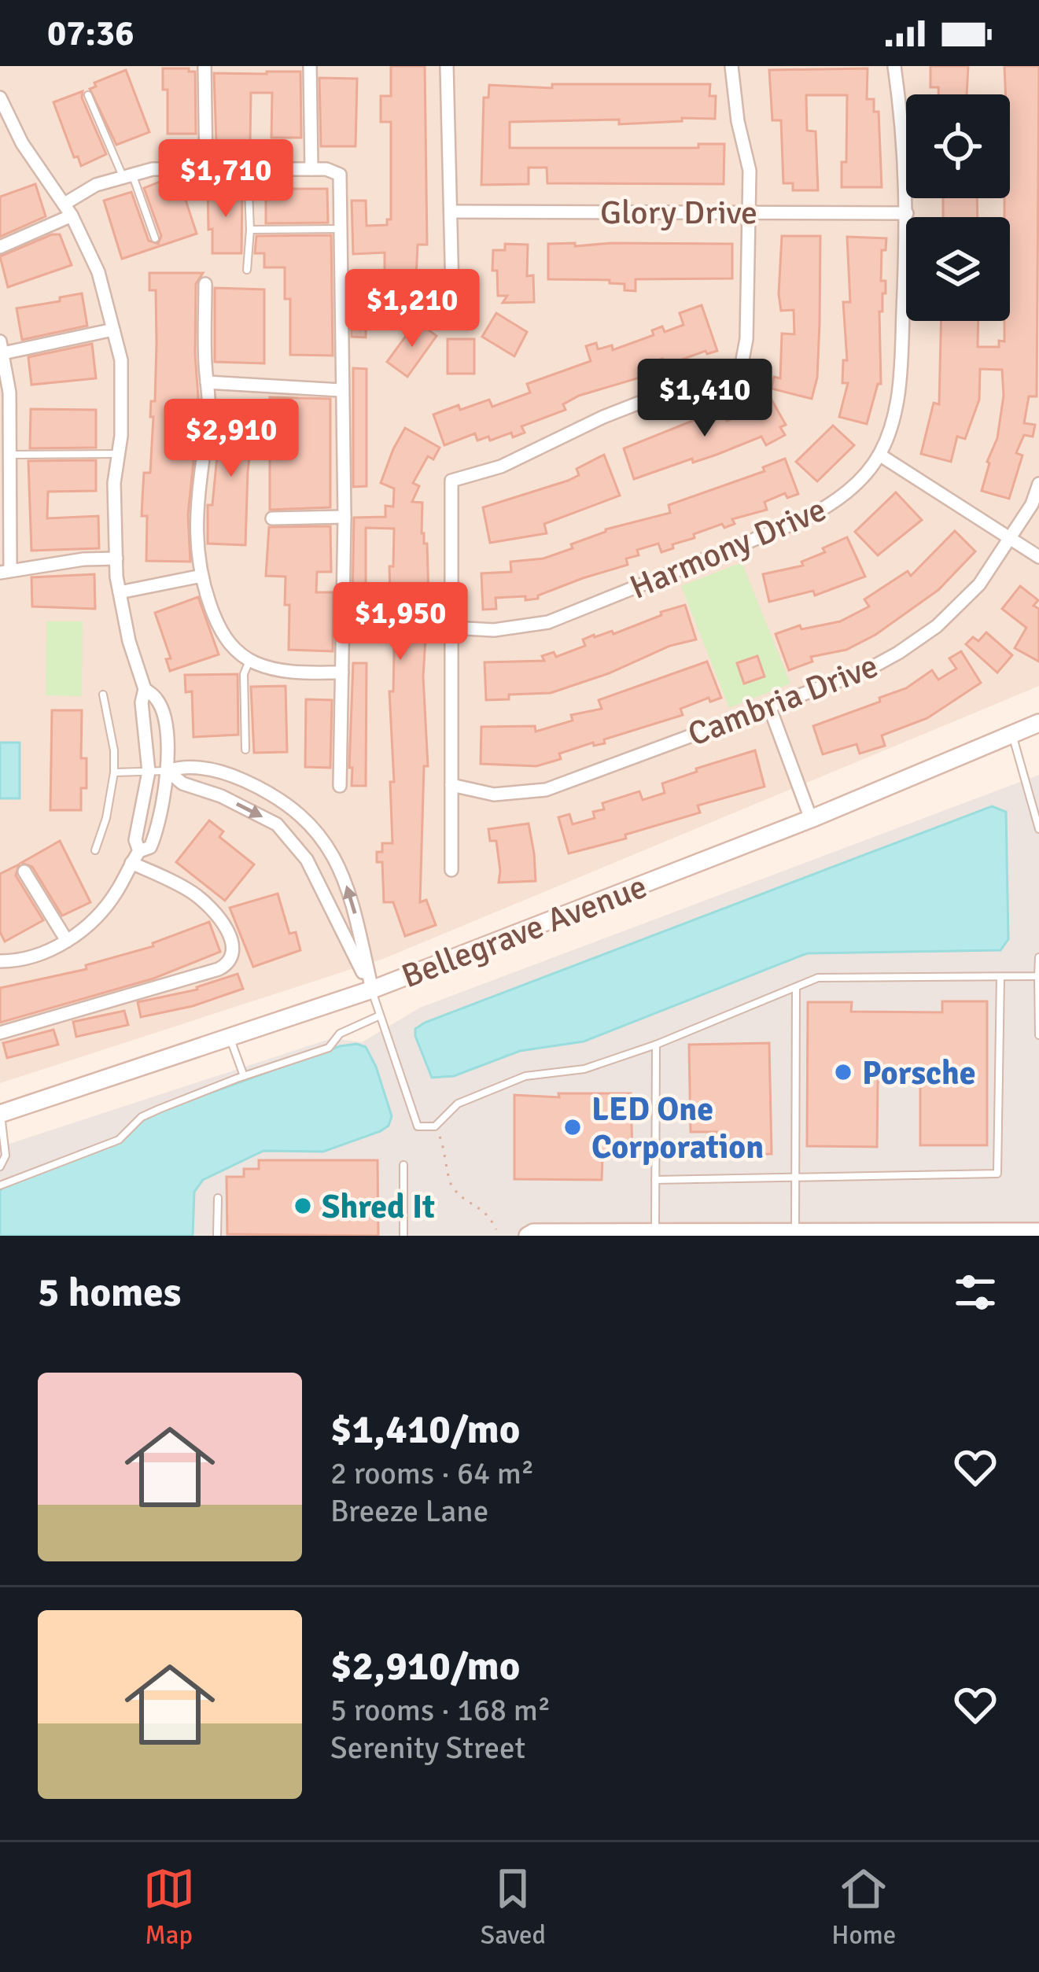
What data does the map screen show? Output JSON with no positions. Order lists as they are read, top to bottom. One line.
{"streets":{"main road":["Bellegrave Avenue"],"street":["Glory Drive","Harmony Drive","Cambria Drive"]},"crossings":[["Glory Drive","Harmony Drive"]],"places":["Porsche","LED One Corporation","Shred It"],"page":{"status":"07:36","price":["$1,710","$1,210","$1,410","$2,910","$1,950"],"heading":"5 homes","list":[{"name":"$1,410/mo","note":"2 rooms · 64 m² · Breeze Lane"},{"name":"$2,910/mo","note":"5 rooms · 168 m² · Serenity Street"}],"tabs":["Map","Saved","Home"]}}
